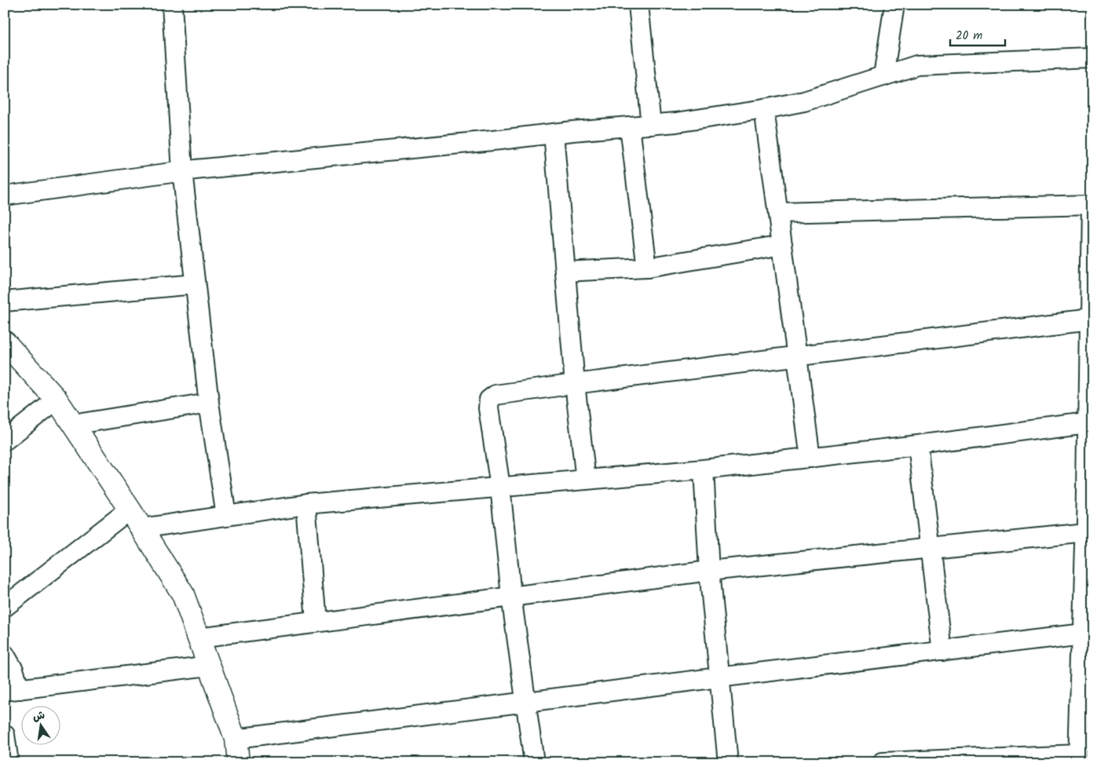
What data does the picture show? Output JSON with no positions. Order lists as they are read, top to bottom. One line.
{"scale_bar":"20 m","north":"top"}
